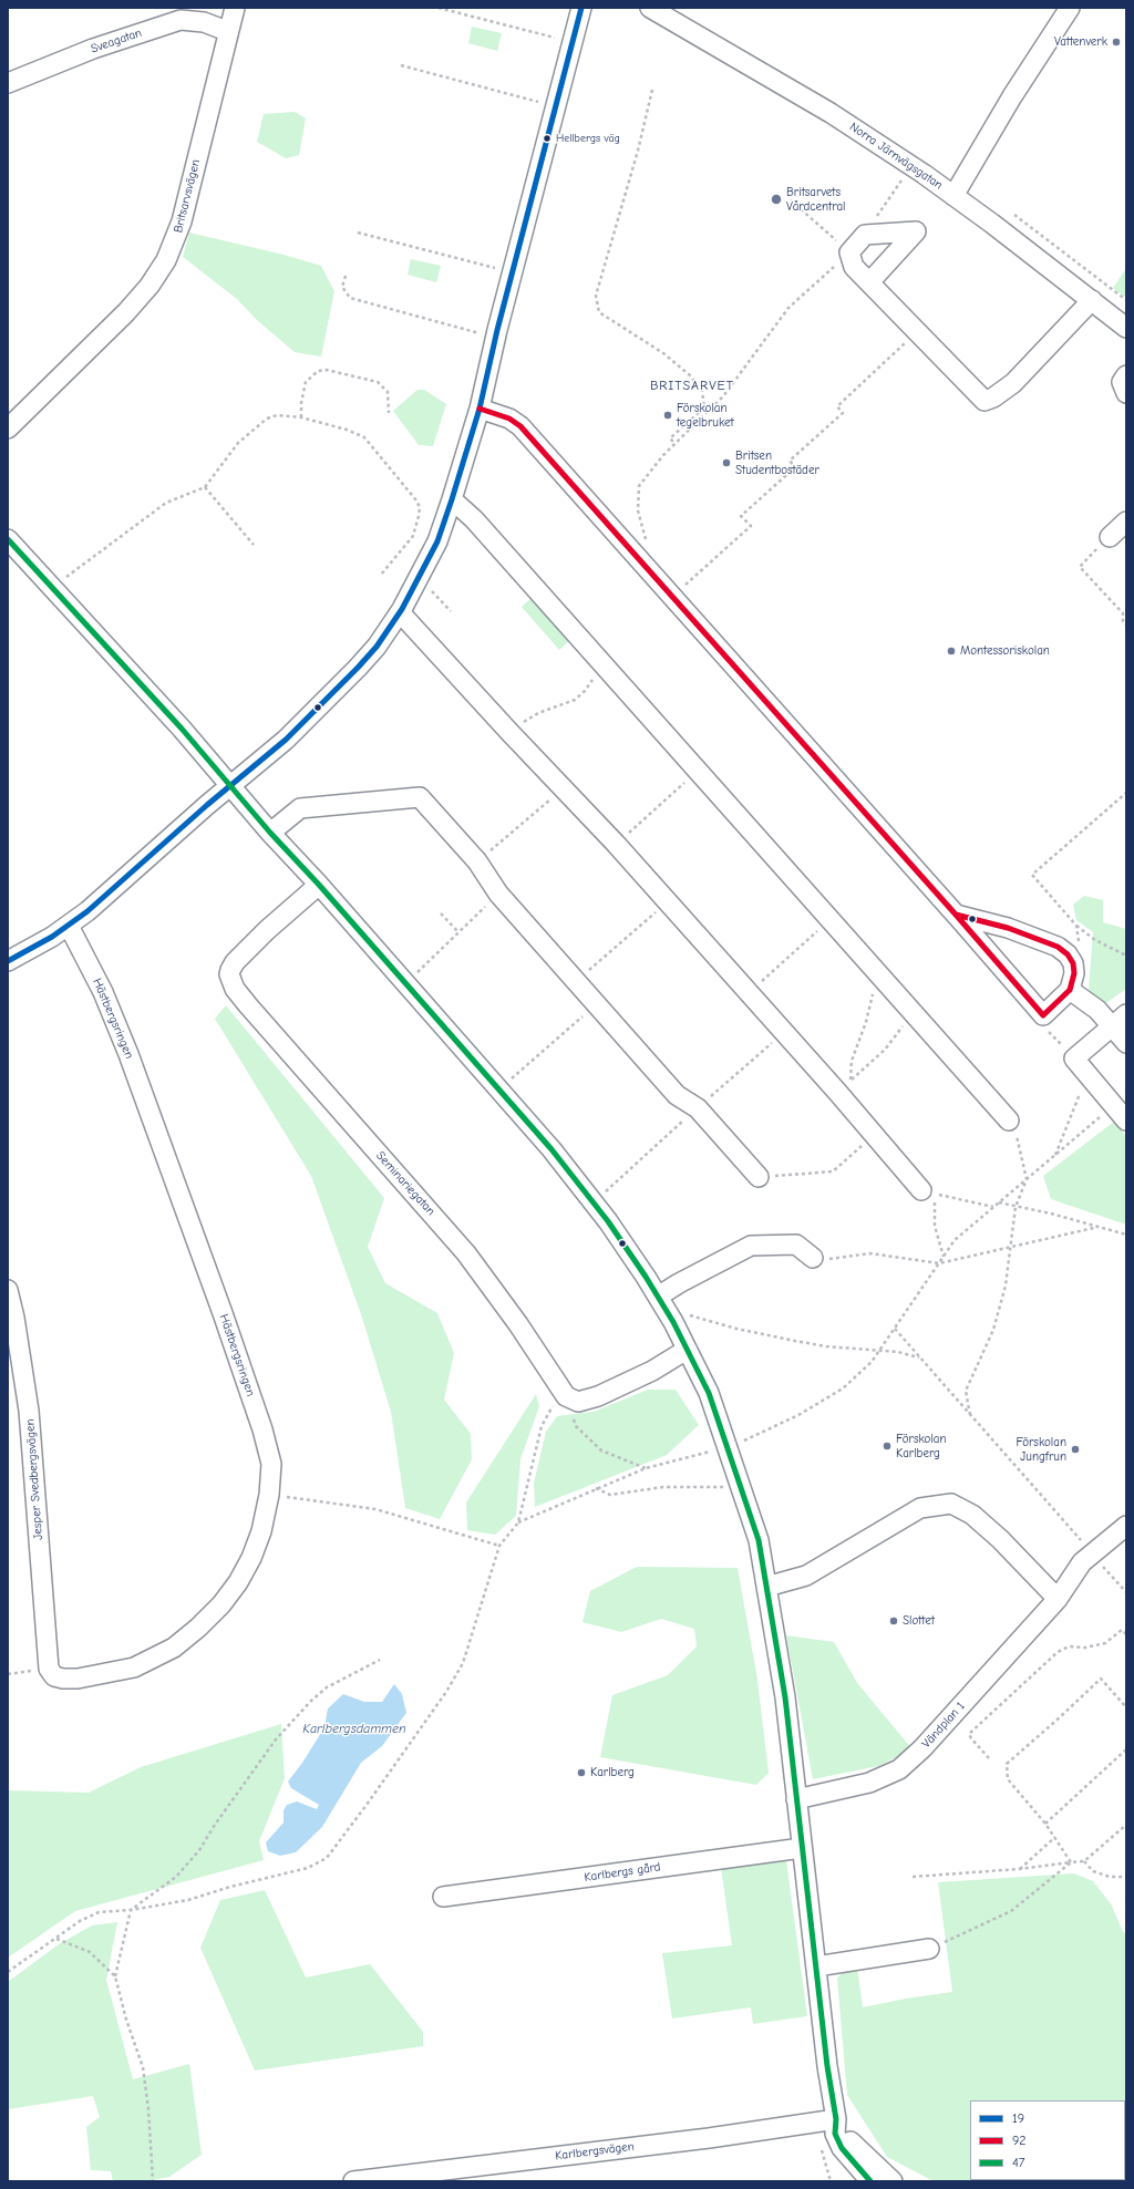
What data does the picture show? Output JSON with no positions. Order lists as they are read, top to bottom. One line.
{"streets":{"street":["Sveagatan","Norra Järnvägsgatan","Britsarvsvägen","Hästbergsringen","Seminariegatan","Jesper Svedbergsvägen","Vändplan 1","Karlbergs gård","Karlbergsvägen"]},"crossings":[["Sveagatan","Britsarvsvägen"],["Hästbergsringen","Jesper Svedbergsvägen"]],"districts":["BRITSARVET"],"water":["Karlbergsdammen"],"places":["Vattenverk","Hellbergs väg","Britsarvets Vårdcentral","Förskolan tegelbruket","Britsen Studentbostäder","Montessoriskolan","Förskolan Karlberg","Förskolan Jungfrun","Slottet","Karlberg"],"lines":["transit line 19","transit line 92","transit line 47"],"legend":["19","92","47"]}
